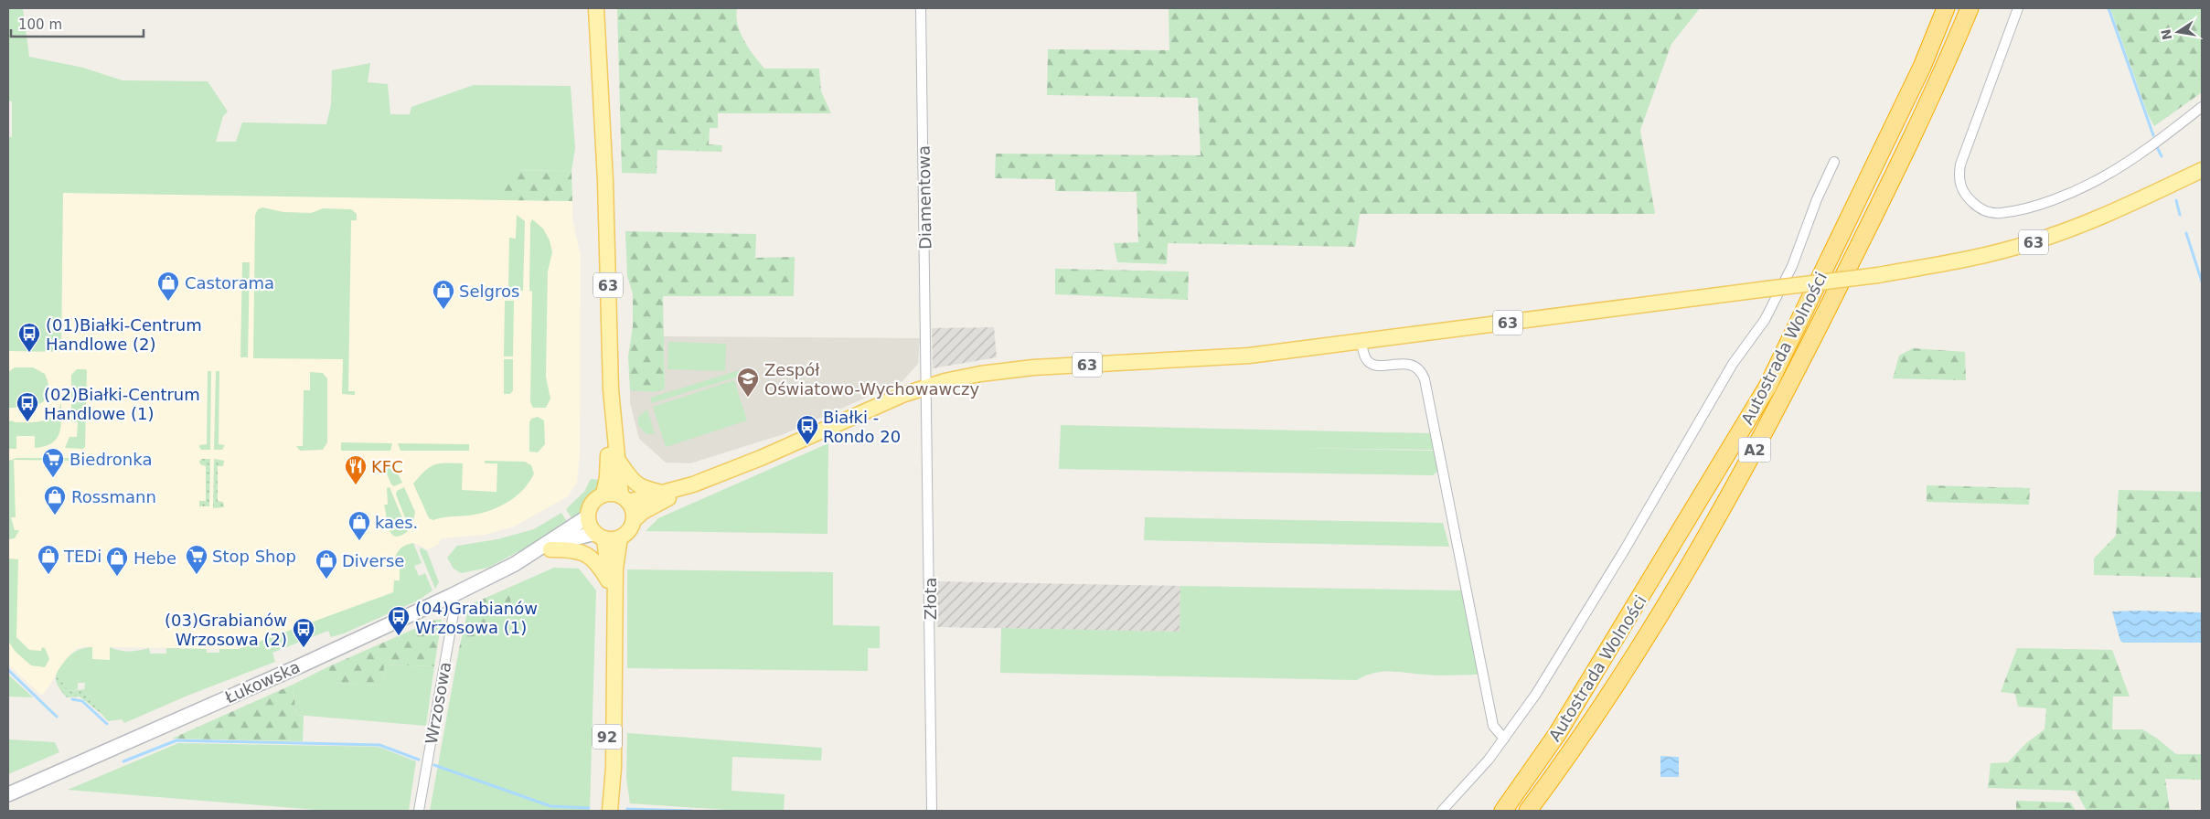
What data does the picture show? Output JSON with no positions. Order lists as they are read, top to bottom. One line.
{"streets":{"highway":["Autostrada Wolności","A2"],"main road":["63","Łukowska","92"],"street":["Diamentowa","Złota","Wrzosowa"]},"crossings":[["Diamentowa","63"],["Diamentowa","Złota"],["63","Złota"],["63","Łukowska"],["63","92"],["Łukowska","Wrzosowa"],["Łukowska","92"]],"places":{"shop":["Castorama","Selgros","Rossmann","kaes.","TEDi","Hebe","Diverse"],"bus stop":["(01)Białki-Centrum Handlowe (2)","(02)Białki-Centrum Handlowe (1)","Białki - Rondo 20","(04)Grabianów Wrzosowa (1)","(03)Grabianów Wrzosowa (2)"],"school or university":["Zespół Oświatowo-Wychowawczy"],"supermarket":["Biedronka","Stop Shop"],"restaurant":["KFC"]},"scale_bar":"100 m","north":"left"}
